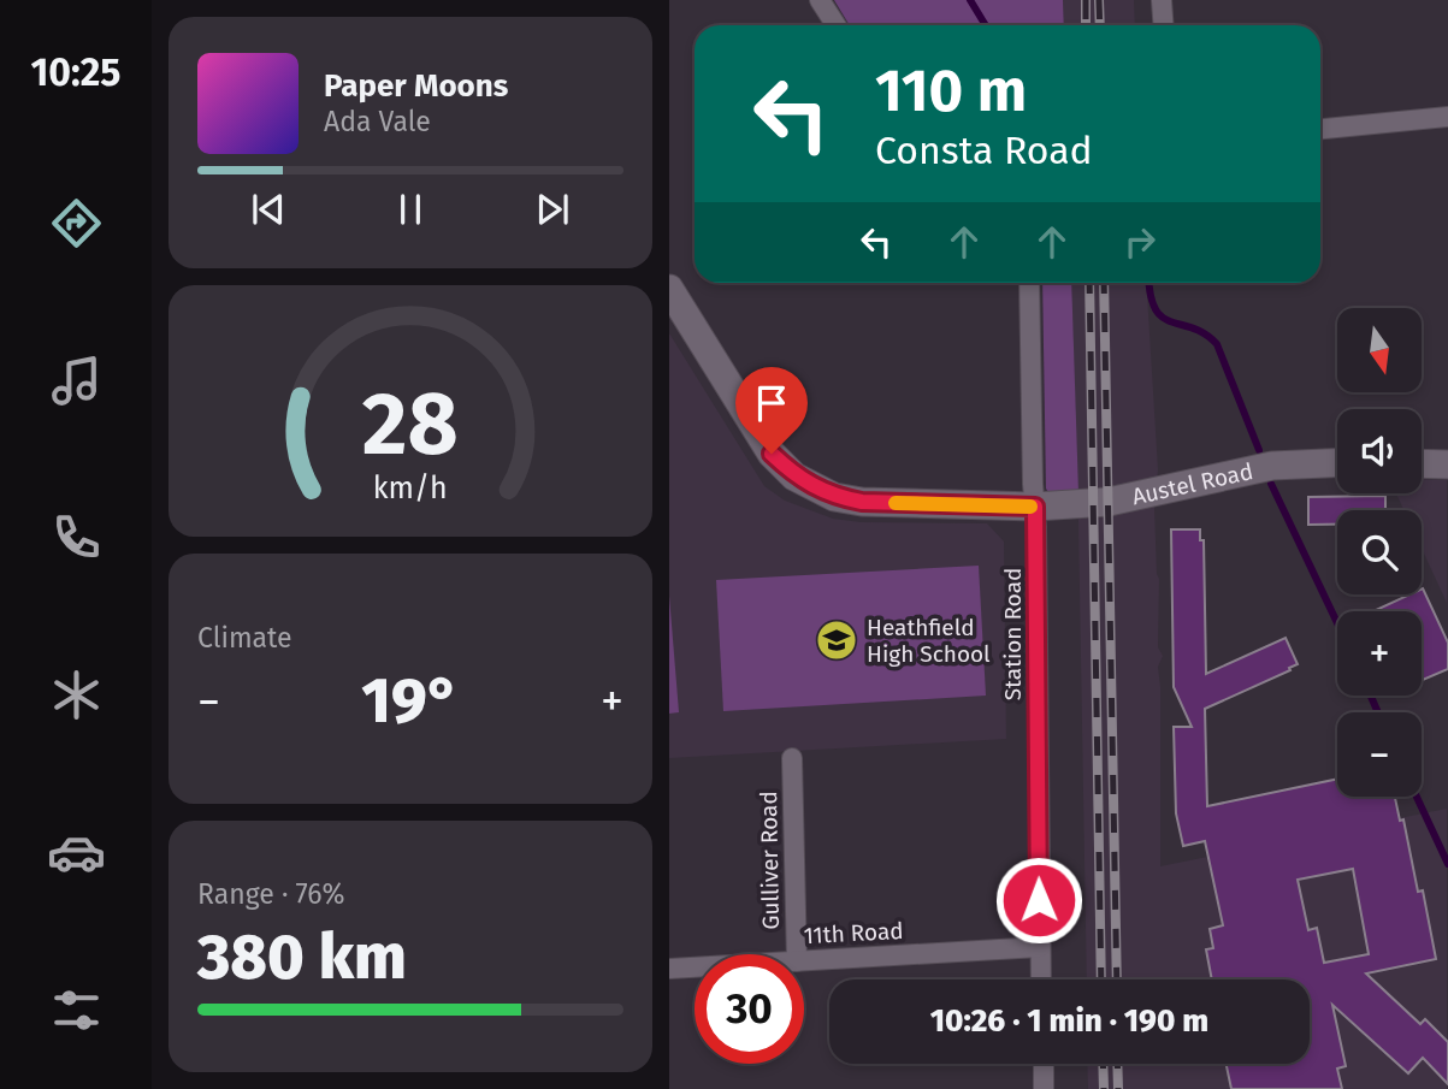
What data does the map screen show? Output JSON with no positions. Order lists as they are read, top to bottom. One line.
{"streets":{"street":["Austel Road","Station Road","Gulliver Road","11th Road"]},"crossings":[["Austel Road","Station Road"],["Station Road","11th Road"]],"places":{"school or university":["Heathfield High School"]},"north":"bottom","page":{"tabs":"10:25","turn":["110 m","Consta Road"],"song":["Paper Moons","Ada Vale"],"map_buttons":["+","−"],"tile":["Climate",["Range · 76%","380 km"]],"heat":["−","19°","+"],"limit":"30","trip":"10:26 · 1 min · 190 m","gauge":["28","km/h"]}}
